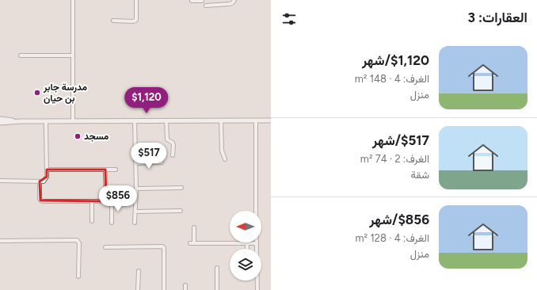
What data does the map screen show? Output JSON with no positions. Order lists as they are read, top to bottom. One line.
{"places":["مدرسة جابر بن حيان","مسجد"],"north":"left","page":{"heading":"العقارات: 3","list":[{"name":"$1,120/شهر","note":"الغرف: 4 · 148 m² · منزل"},{"name":"$517/شهر","note":"الغرف: 2 · 74 m² · شقة"},{"name":"$856/شهر","note":"الغرف: 4 · 128 m² · منزل"}],"price":["$1,120","$517","$856"]}}
